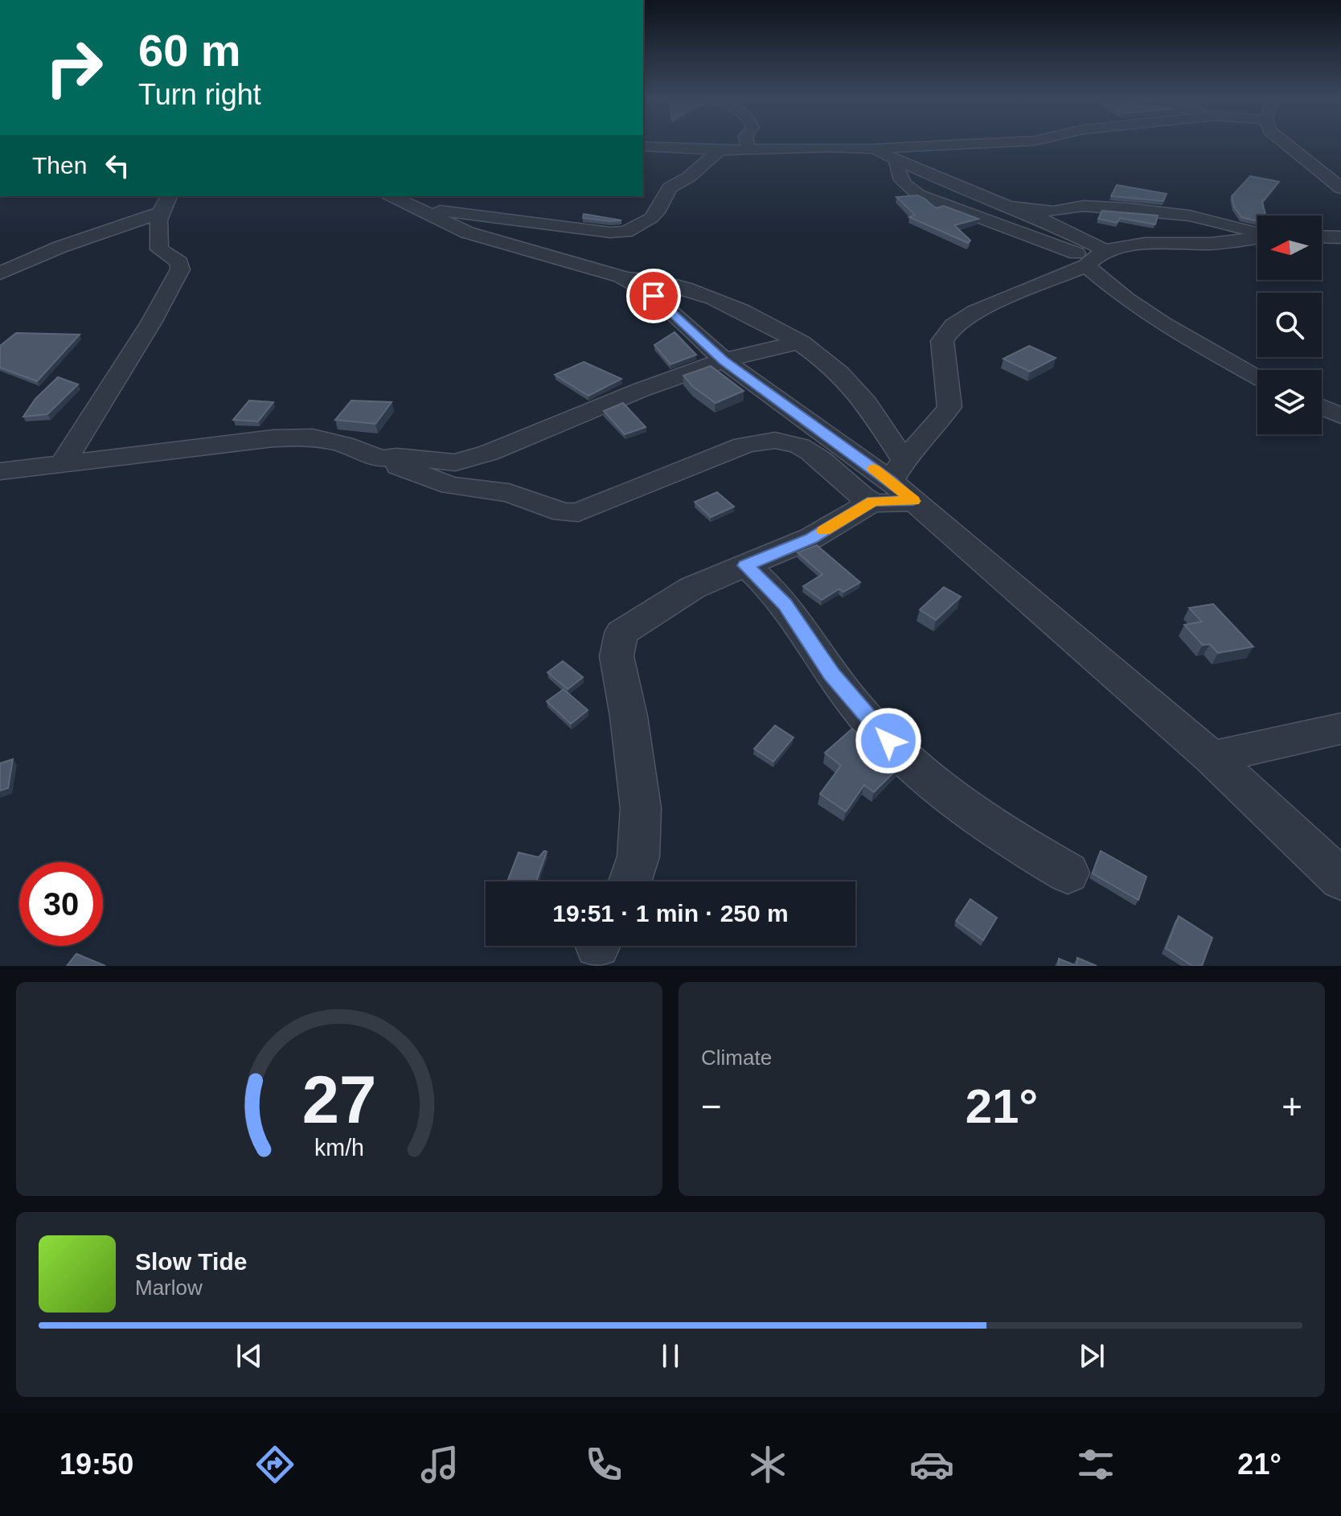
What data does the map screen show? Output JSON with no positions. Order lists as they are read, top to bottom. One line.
{"north":"left","page":{"turn":["60 m","Turn right"],"then":"Then","limit":"30","trip":"19:51 · 1 min · 250 m","tile":"Climate","heat":["−","21°","+"],"song":["Slow Tide","Marlow"],"tabs":["19:50","21°"],"gauge":["27","km/h"]}}
